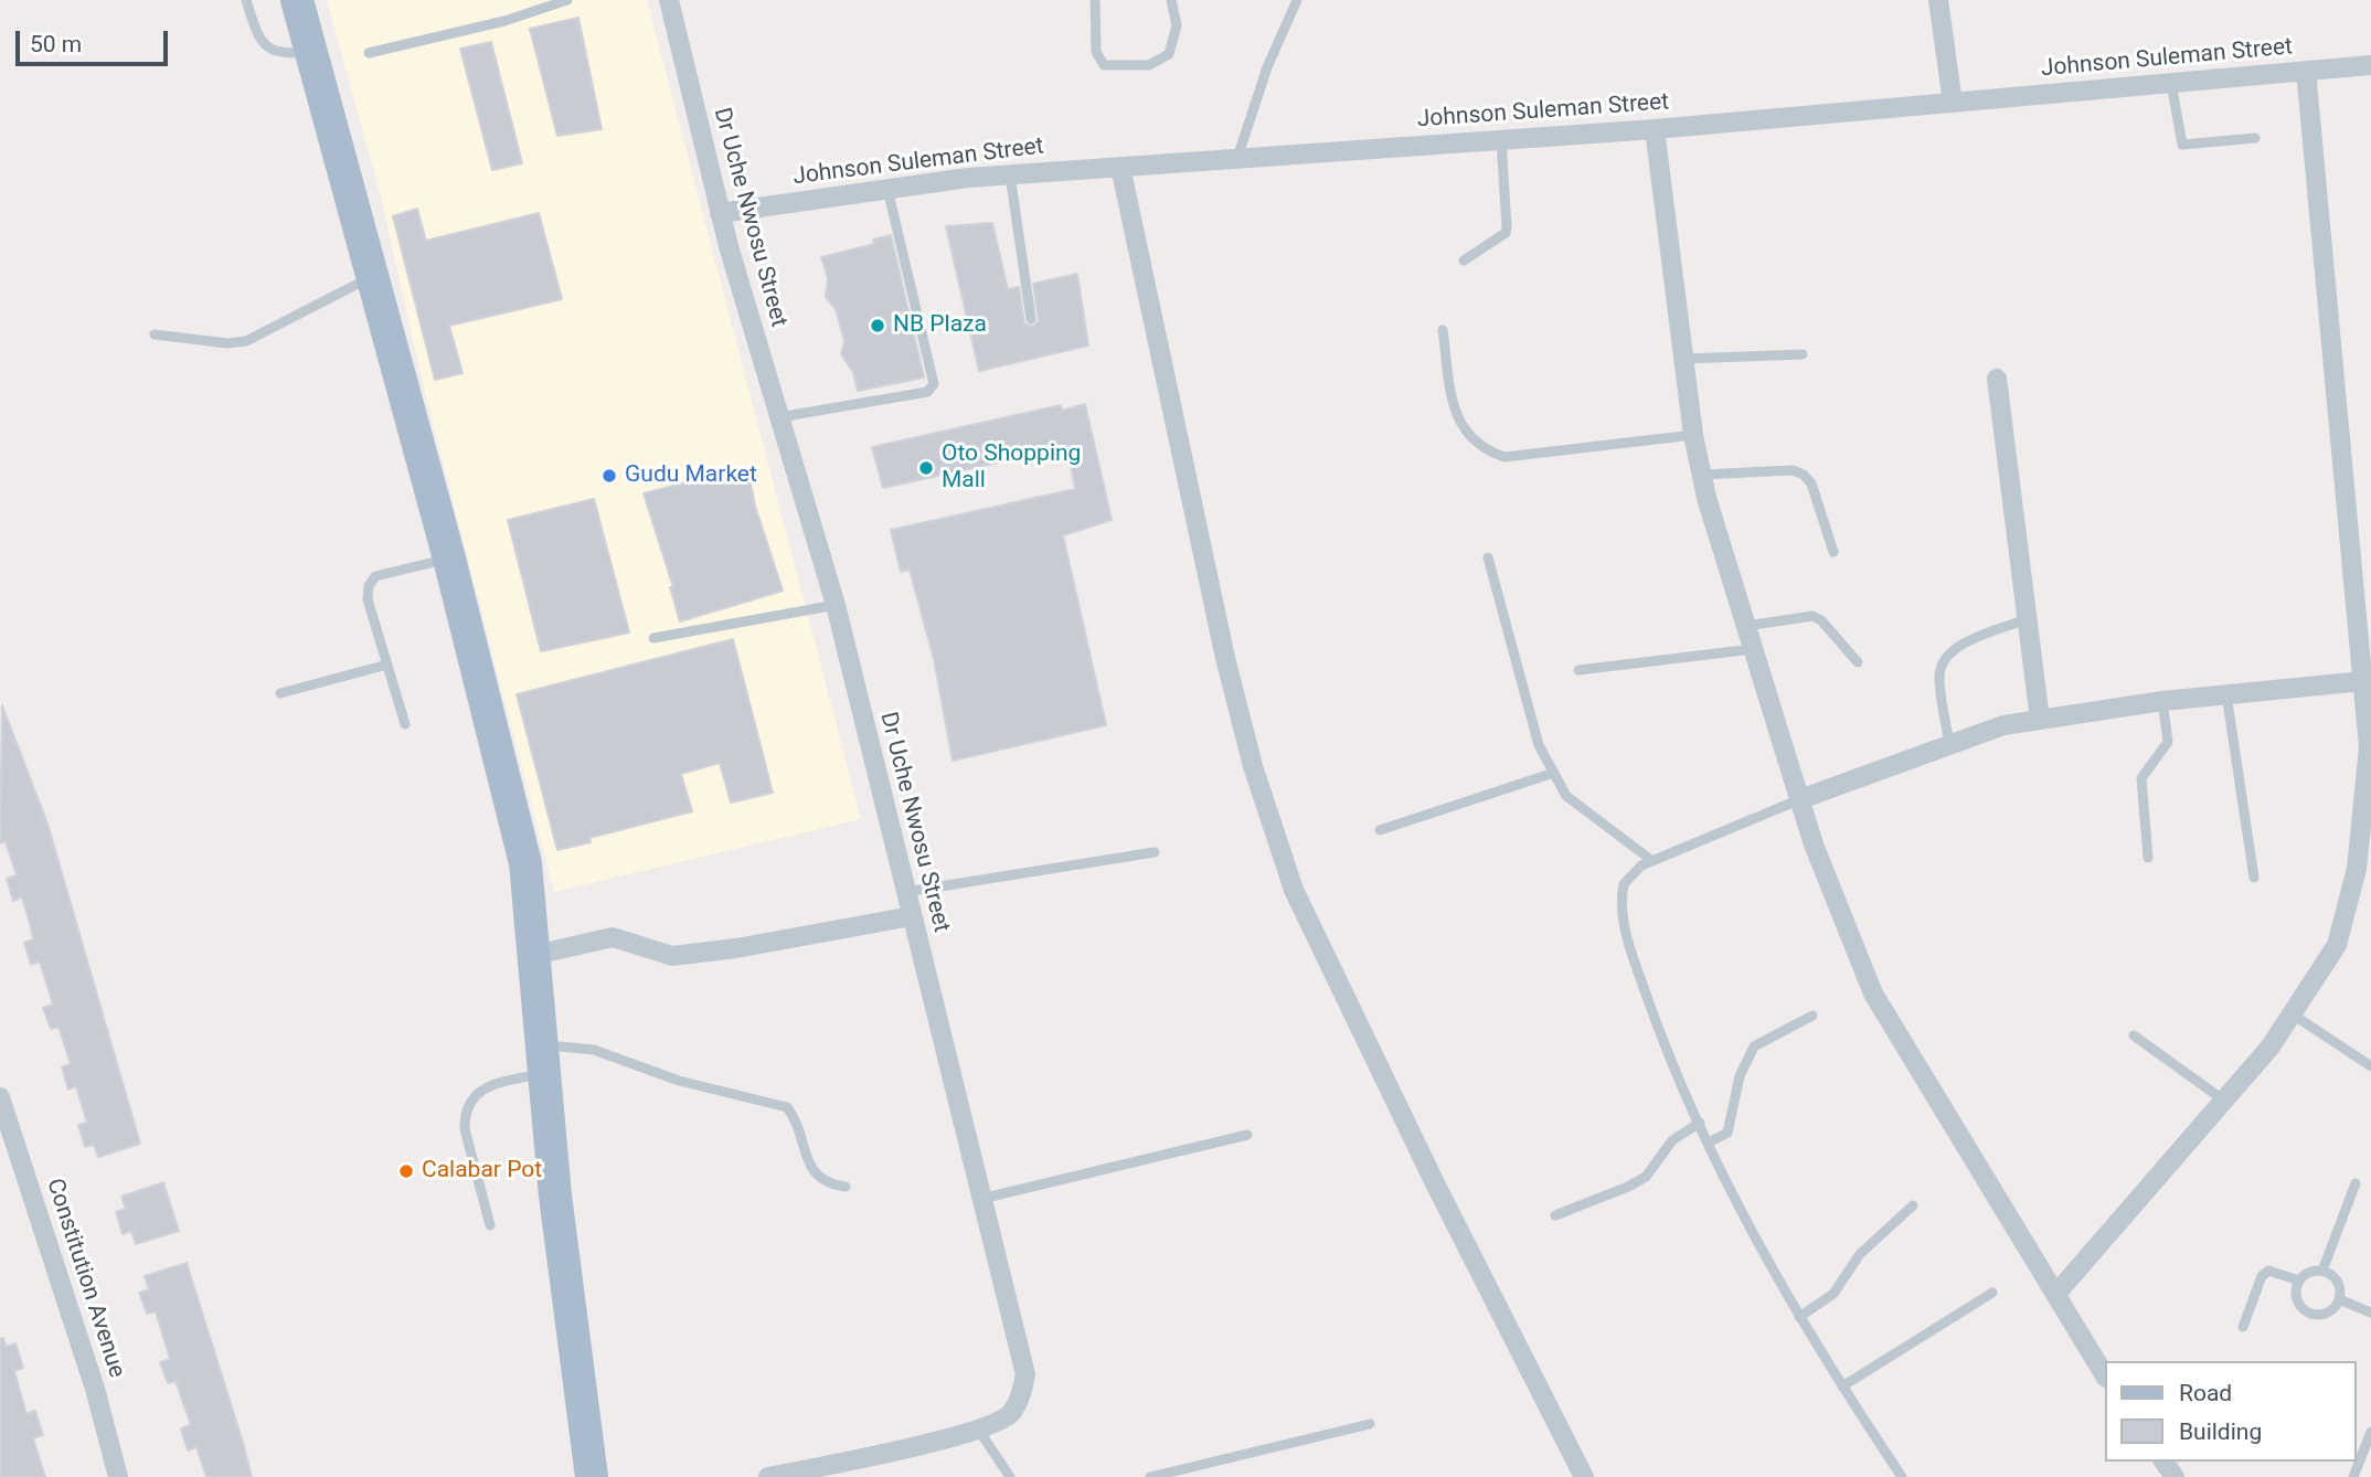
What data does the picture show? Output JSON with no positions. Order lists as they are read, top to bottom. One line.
{"streets":{"street":["Johnson Suleman Street","Dr Uche Nwosu Street","Constitution Avenue"]},"crossings":[["Johnson Suleman Street","Dr Uche Nwosu Street"]],"places":["NB Plaza","Oto Shopping Mall","Gudu Market","Calabar Pot"],"legend":["Road","Building"],"scale_bar":"50 m"}
